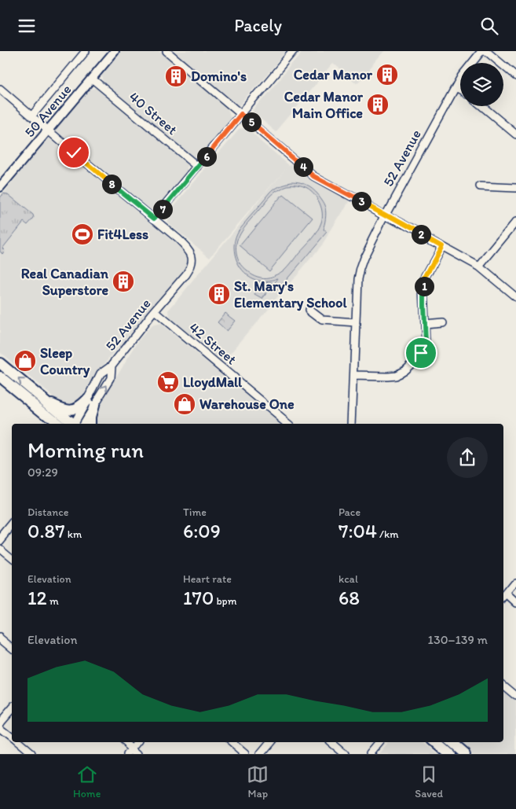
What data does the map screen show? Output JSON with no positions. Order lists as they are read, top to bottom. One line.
{"streets":{"main road":["50 Avenue"],"street":["40 Street","52 Avenue","42 Street"]},"crossings":[["50 Avenue","40 Street"],["52 Avenue","42 Street"]],"places":{"building":["Cedar Manor","Domino's","Cedar Manor Main Office","Real Canadian Superstore","St. Mary's Elementary School"],"sports":["Fit4Less"],"shop":["Sleep Country","Warehouse One"],"supermarket":["LloydMall"]},"page":{"header":"Pacely","pins":["5","6","4","8","3","7","2","1"],"heading":["Morning run","09:29"],"stats":[["Distance","0.87 km"],["Time","6:09"],["Pace","7:04 /km"],["Elevation","12 m"],["Heart rate","170 bpm"],["kcal","68"]],"chart":["Elevation","130–139 m"],"tabs":["Home","Map","Saved"]}}
